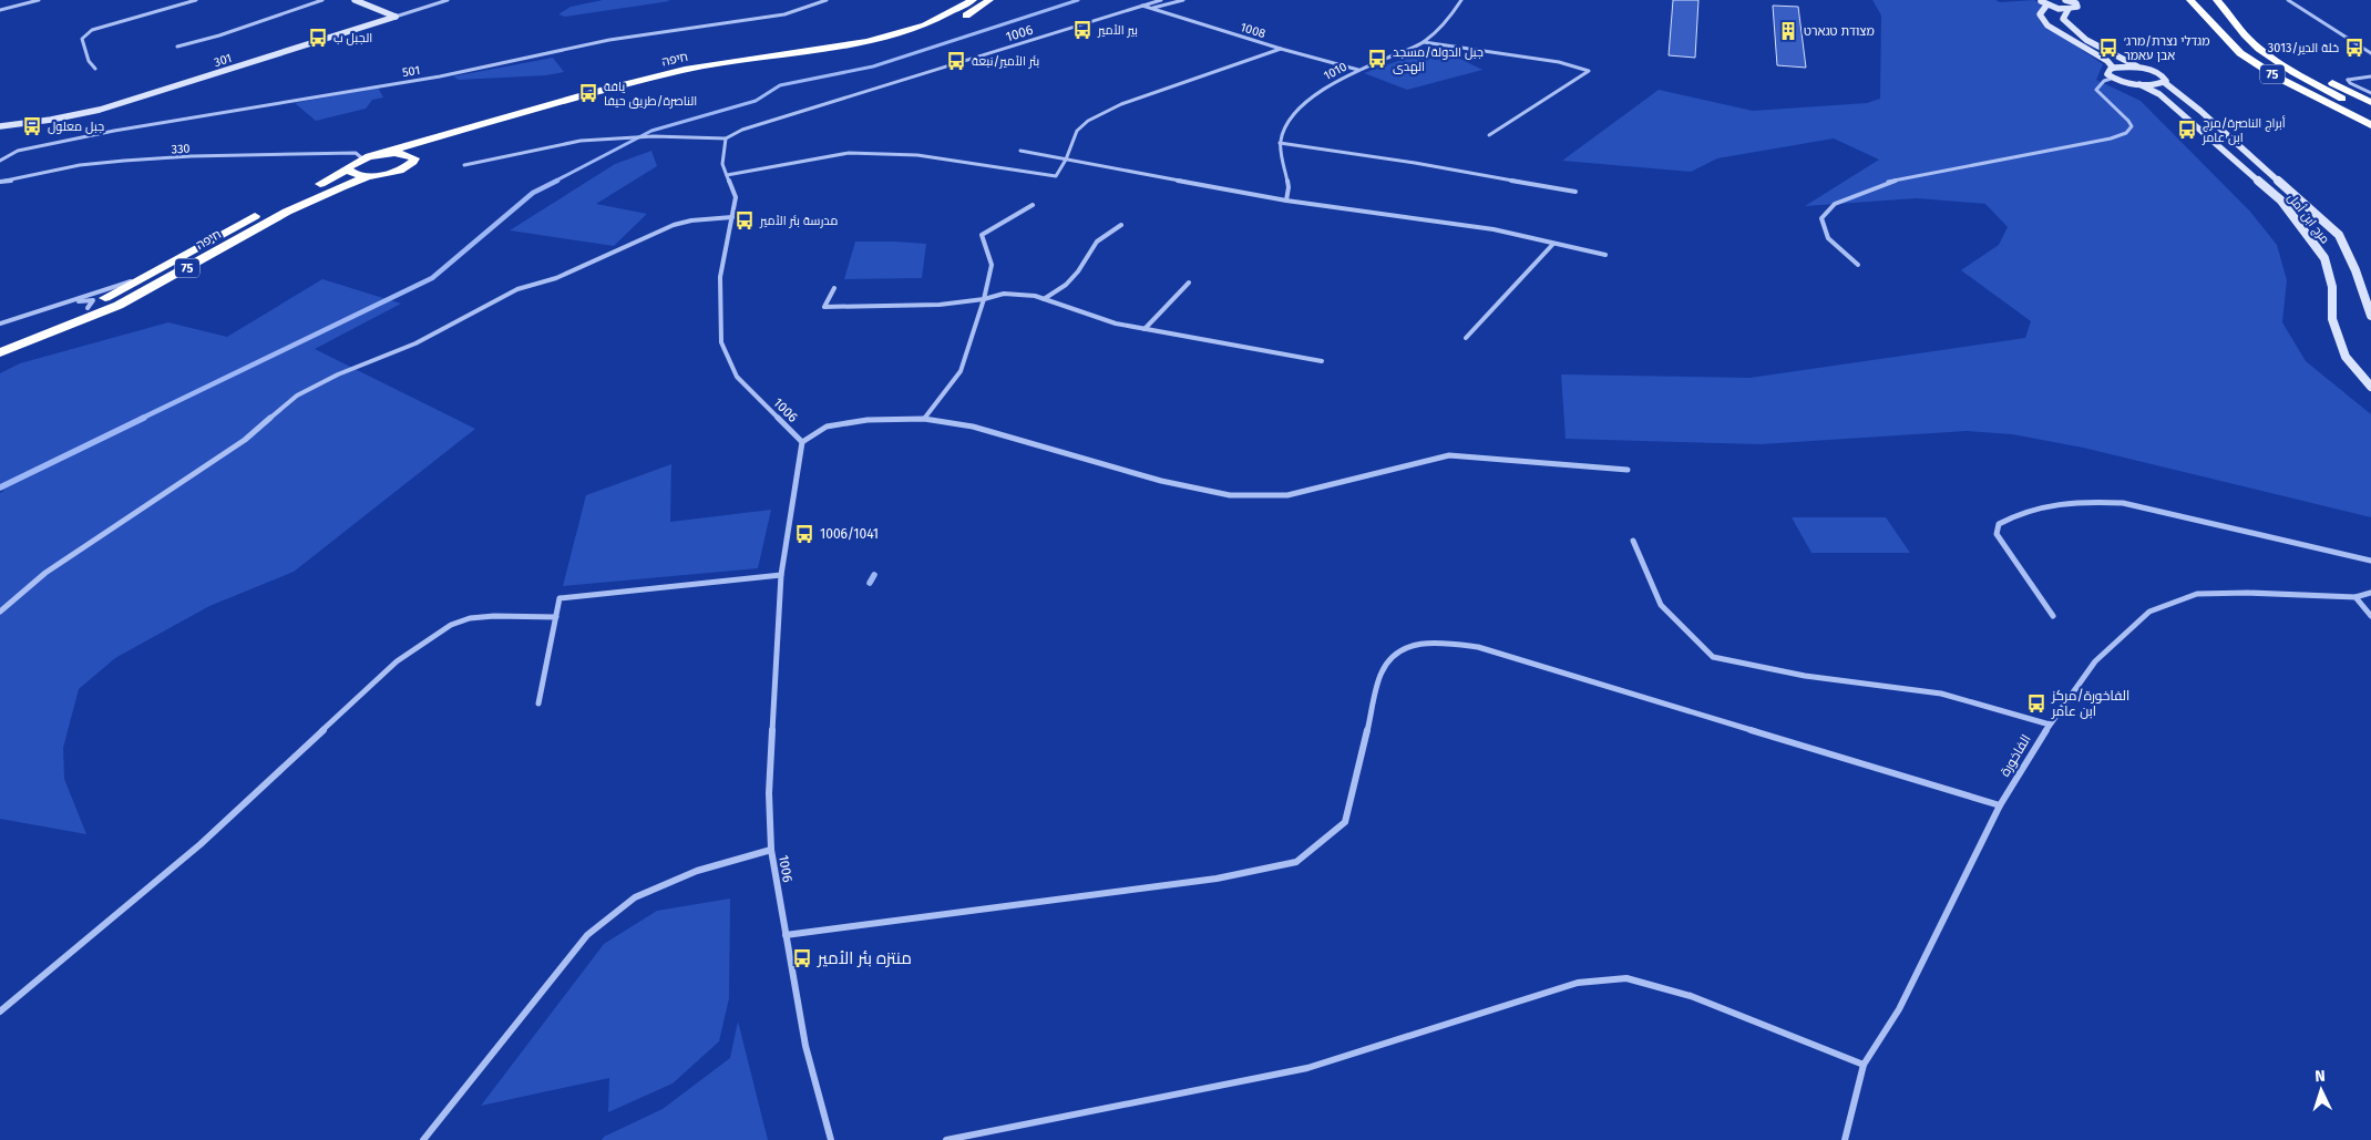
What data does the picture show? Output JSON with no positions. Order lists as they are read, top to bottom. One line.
{"streets":{"highway":["חיפה","75"],"street":["1008","1006","301","501","1010","330","مرج ابن أمل","الفاخورة"]},"crossings":[["1008","1006"],["1008","1010"],["חיפה","75"],["חיפה","330"]],"places":{"bus stop":["بير الأمير","الجبل ب","מגדלי נצרת/מרג׳ אבן עאמר","خلة الدير/3013","جبل الدولة/مسجد الهدى","بئر الأمير/نبعة","يافة الناصرة/طريق حيفا","جبل معلول","أبراج الناصرة/مرج ابن عامر","مدرسة بئر الأمير","1006/1041","الفاخورة/مركز ابن عامر","منتزه بئر الأمير"],"building":["מצודת טגארט"]},"north":"top"}
